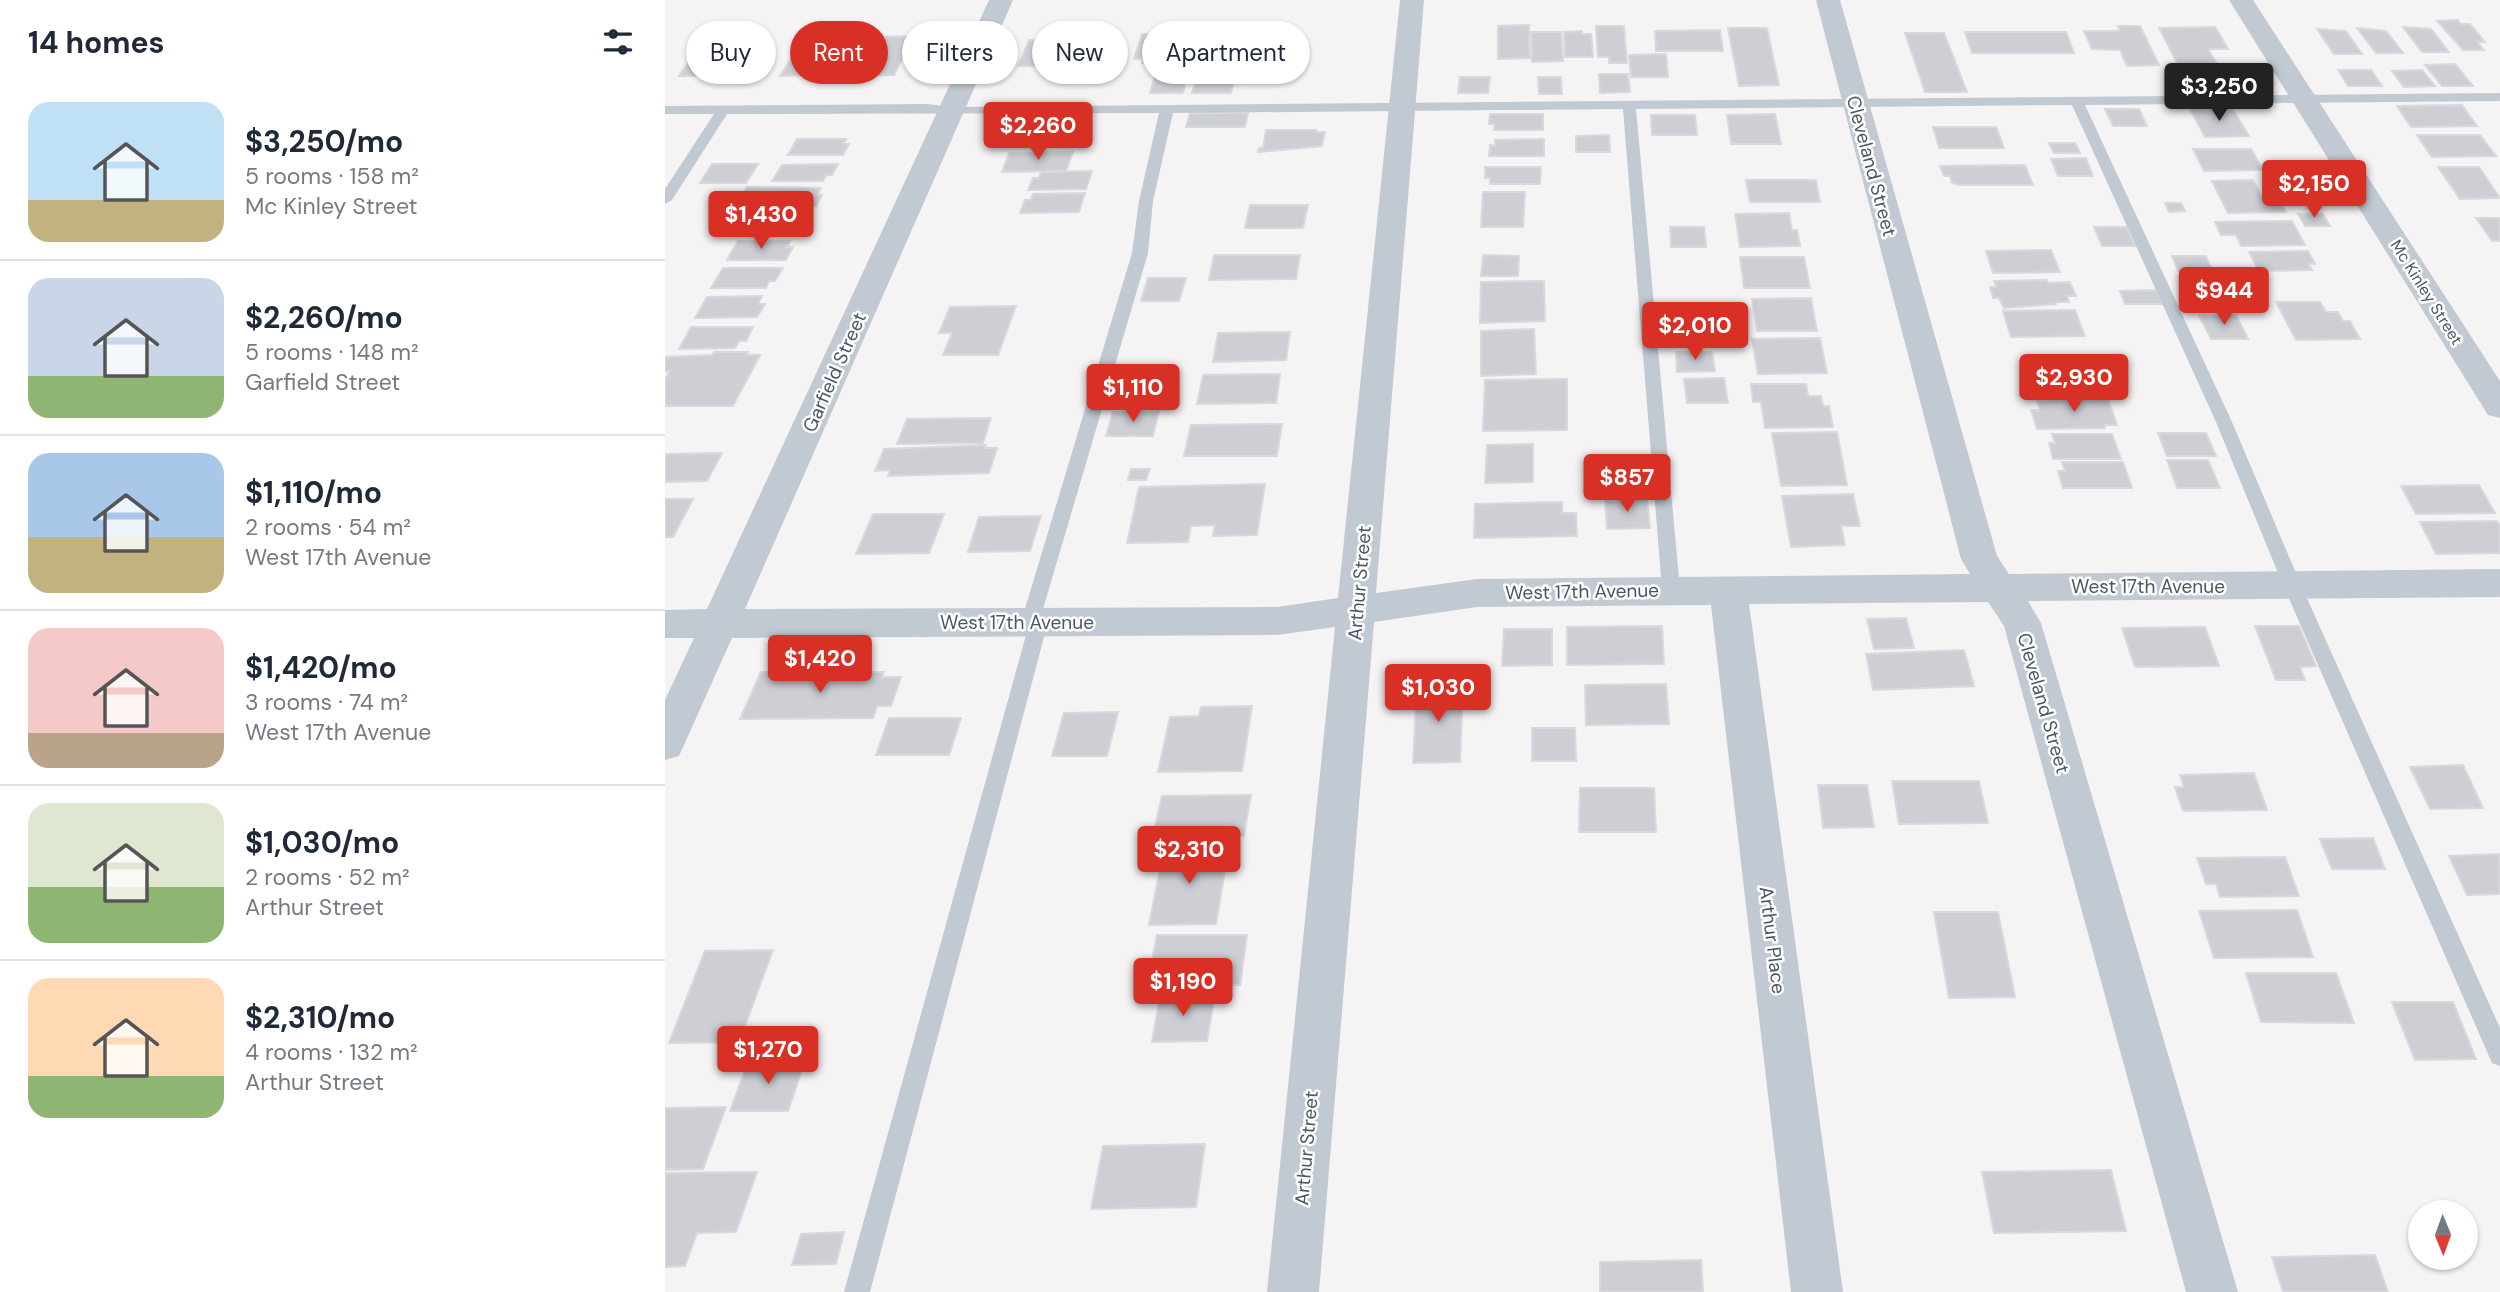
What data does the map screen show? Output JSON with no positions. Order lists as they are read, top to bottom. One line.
{"streets":{"street":["Cleveland Street","Mc Kinley Street","Garfield Street","Arthur Street","West 17th Avenue","Arthur Place"]},"crossings":[["Cleveland Street","West 17th Avenue"],["Garfield Street","West 17th Avenue"],["Arthur Street","West 17th Avenue"],["West 17th Avenue","Arthur Place"]],"north":"bottom","page":{"heading":"14 homes","chip":["Buy","Rent","Filters","New","Apartment"],"price":["$3,250","$2,260","$2,150","$1,430","$944","$2,010","$2,930","$1,110","$857","$1,420","$1,030","$2,310","$1,190","$1,270"],"list":[{"name":"$3,250/mo","note":"5 rooms · 158 m² · Mc Kinley Street"},{"name":"$2,260/mo","note":"5 rooms · 148 m² · Garfield Street"},{"name":"$1,110/mo","note":"2 rooms · 54 m² · West 17th Avenue"},{"name":"$1,420/mo","note":"3 rooms · 74 m² · West 17th Avenue"},{"name":"$1,030/mo","note":"2 rooms · 52 m² · Arthur Street"},{"name":"$2,310/mo","note":"4 rooms · 132 m² · Arthur Street"}]}}
